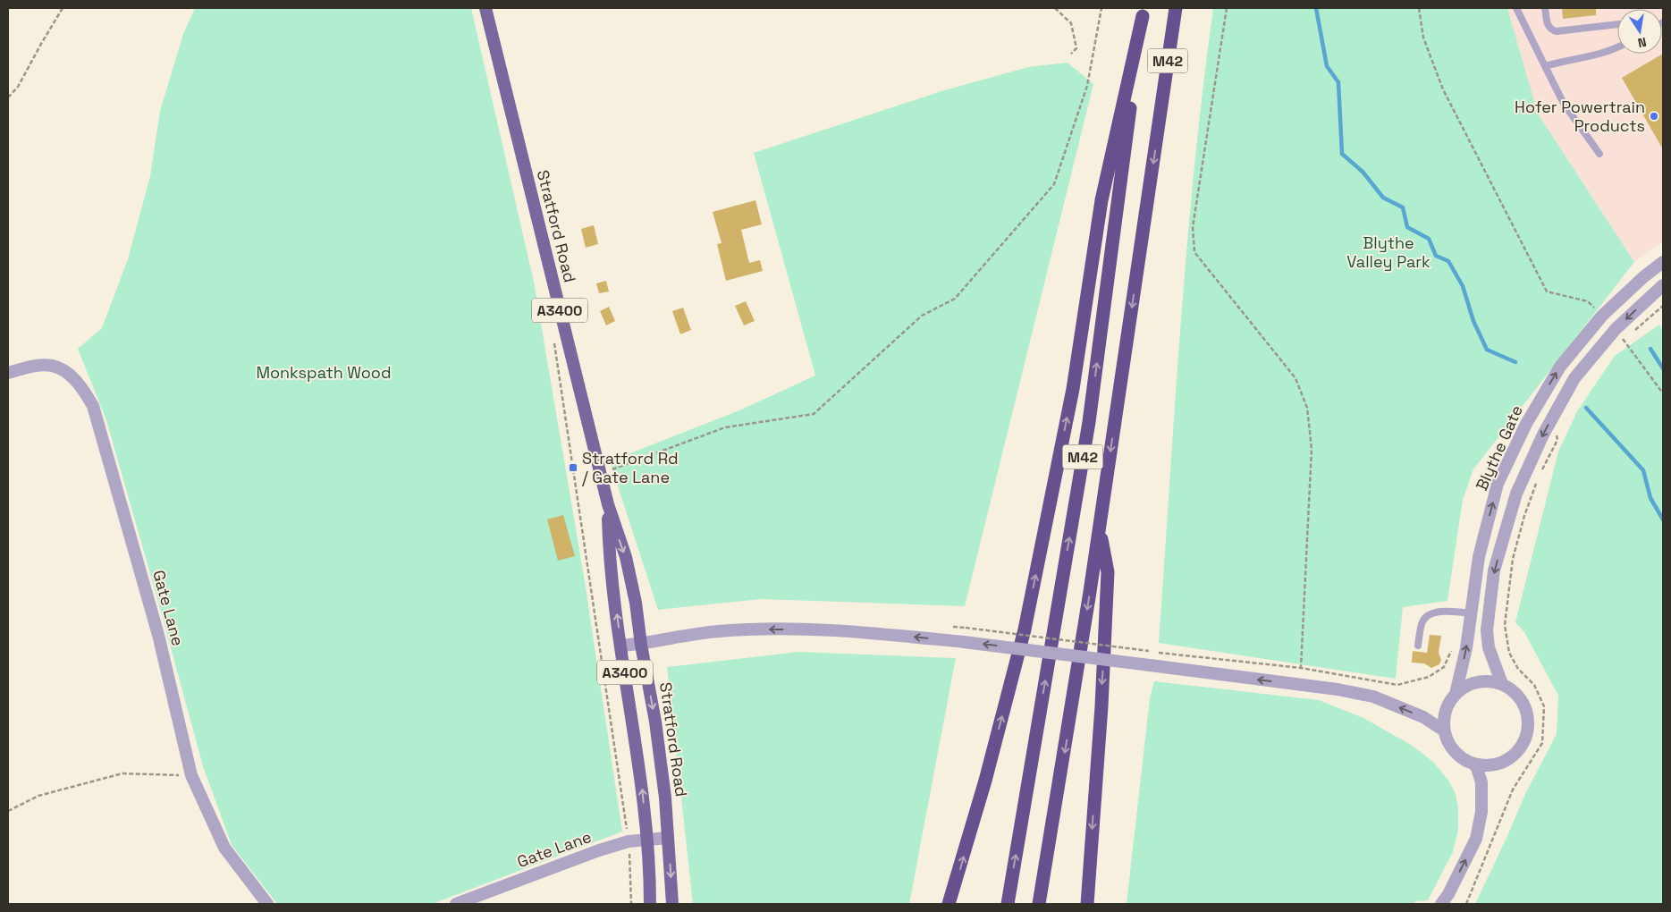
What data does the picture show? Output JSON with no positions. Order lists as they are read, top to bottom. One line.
{"streets":{"highway":["M42"],"main road":["Stratford Road","A3400"],"street":["Blythe Gate","Gate Lane"]},"crossings":[["Stratford Road","Gate Lane"]],"parks":["Blythe Valley Park","Monkspath Wood"],"places":{"other":["Hofer Powertrain Products"],"transit":["Stratford Rd / Gate Lane"]},"north":"bottom"}
